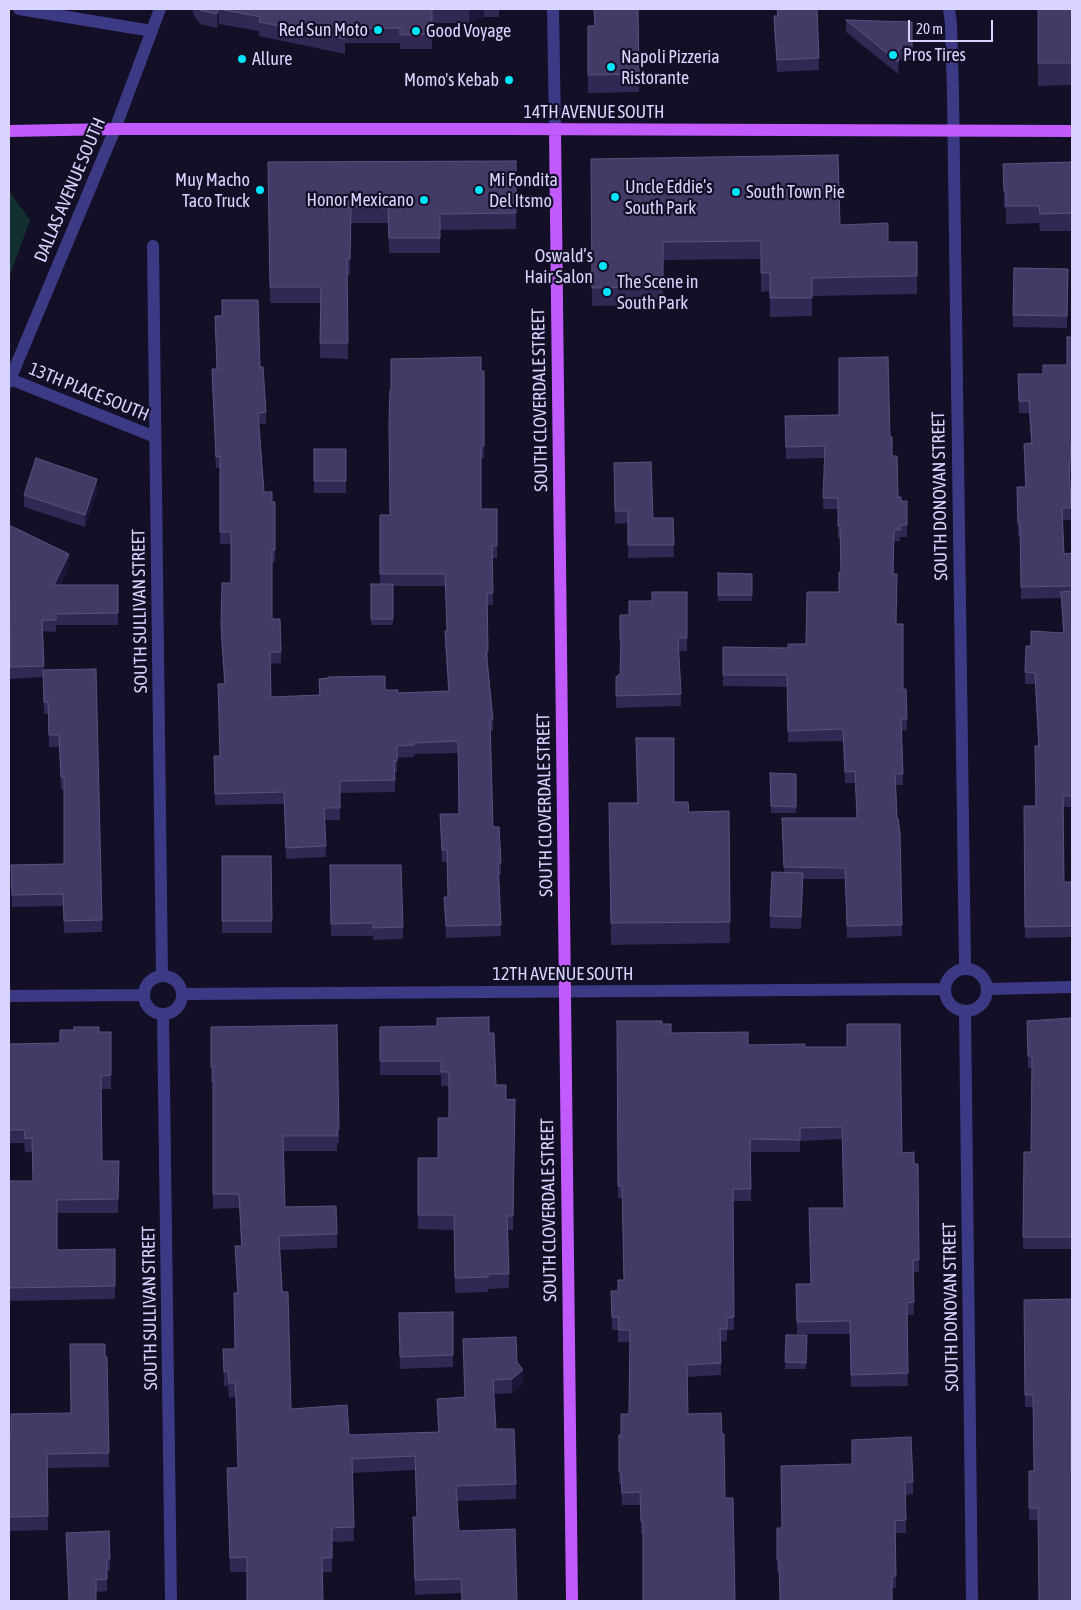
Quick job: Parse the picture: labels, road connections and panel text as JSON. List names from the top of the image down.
{
  "streets": {
    "main road": ["14TH AVENUE SOUTH", "SOUTH CLOVERDALE STREET"],
    "street": [
      "DALLAS AVENUE SOUTH",
      "13TH PLACE SOUTH",
      "SOUTH DONOVAN STREET",
      "SOUTH SULLIVAN STREET",
      "12TH AVENUE SOUTH"
    ]
  },
  "crossings": [
    ["14TH AVENUE SOUTH", "DALLAS AVENUE SOUTH"],
    ["14TH AVENUE SOUTH", "SOUTH CLOVERDALE STREET"],
    ["14TH AVENUE SOUTH", "SOUTH DONOVAN STREET"],
    ["DALLAS AVENUE SOUTH", "13TH PLACE SOUTH"],
    ["13TH PLACE SOUTH", "SOUTH SULLIVAN STREET"],
    ["SOUTH CLOVERDALE STREET", "12TH AVENUE SOUTH"],
    ["SOUTH DONOVAN STREET", "12TH AVENUE SOUTH"],
    ["SOUTH SULLIVAN STREET", "12TH AVENUE SOUTH"]
  ],
  "places": [
    "Red Sun Moto",
    "Good Voyage",
    "Pros Tires",
    "Allure",
    "Napoli Pizzeria Ristorante",
    "Momo's Kebab",
    "Muy Macho Taco Truck",
    "Mi Fondita Del Itsmo",
    "South Town Pie",
    "Uncle Eddie’s South Park",
    "Honor Mexicano",
    "Oswald’s Hair Salon",
    "The Scene in South Park"
  ],
  "scale_bar": "20 m"
}
